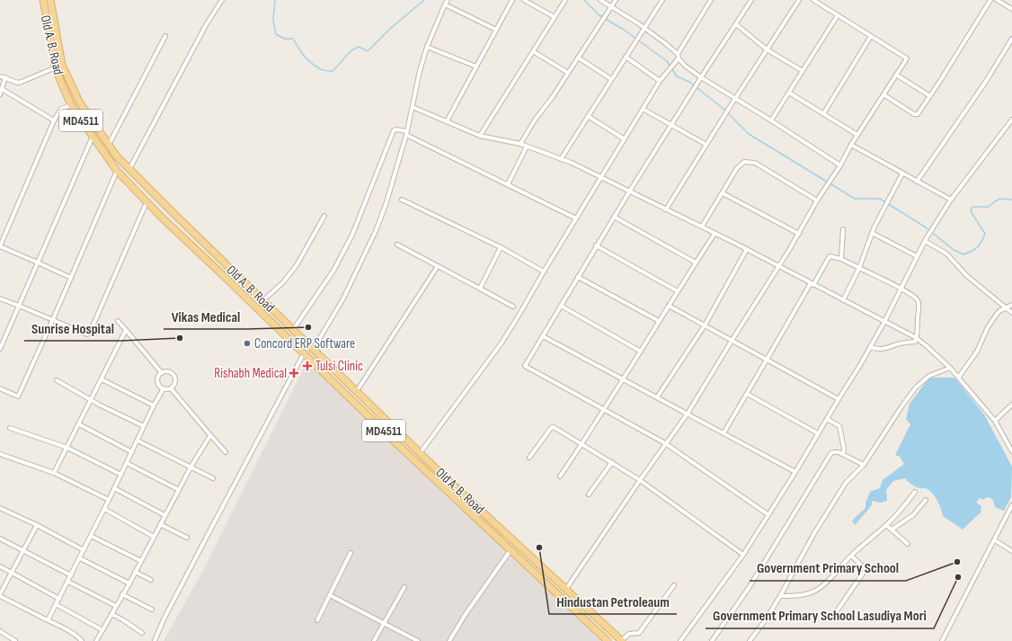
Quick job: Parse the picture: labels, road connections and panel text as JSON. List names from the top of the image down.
{
  "streets": {
    "main road": ["Old A. B. Road", "MD4511"]
  },
  "places": {
    "other": [
      "Vikas Medical",
      "Sunrise Hospital",
      "Concord ERP Software",
      "Hindustan Petroleaum",
      "Government Primary School",
      "Government Primary School Lasudiya Mori"
    ],
    "health": ["Tulsi Clinic", "Rishabh Medical"]
  }
}
